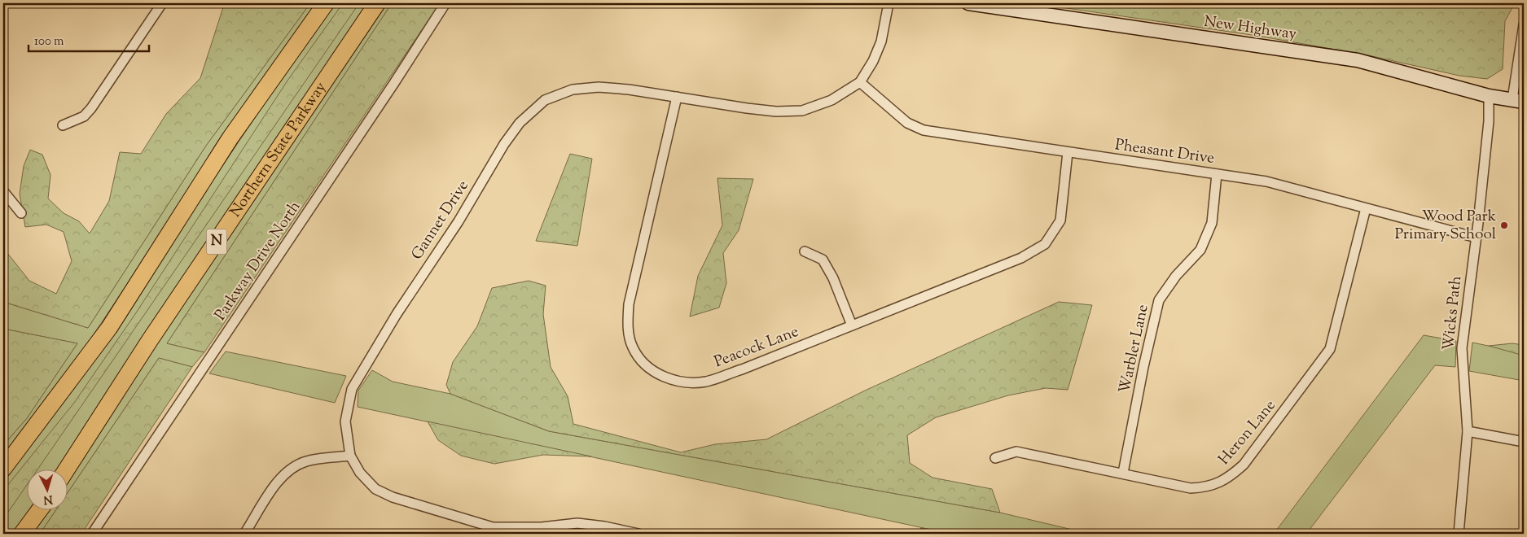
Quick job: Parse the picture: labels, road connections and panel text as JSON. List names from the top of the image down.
{
  "streets": {
    "highway": ["Northern State Parkway", "N"],
    "street": [
      "New Highway",
      "Pheasant Drive",
      "Gannet Drive",
      "Parkway Drive North",
      "Wicks Path",
      "Peacock Lane",
      "Warbler Lane",
      "Heron Lane"
    ]
  },
  "crossings": [
    ["New Highway", "Wicks Path"],
    ["Pheasant Drive", "Gannet Drive"],
    ["Pheasant Drive", "Wicks Path"],
    ["Pheasant Drive", "Peacock Lane"],
    ["Pheasant Drive", "Warbler Lane"],
    ["Pheasant Drive", "Heron Lane"],
    ["Gannet Drive", "Peacock Lane"],
    ["Warbler Lane", "Heron Lane"]
  ],
  "places": ["Wood Park Primary School"],
  "scale_bar": "100 m",
  "north": "bottom"
}
